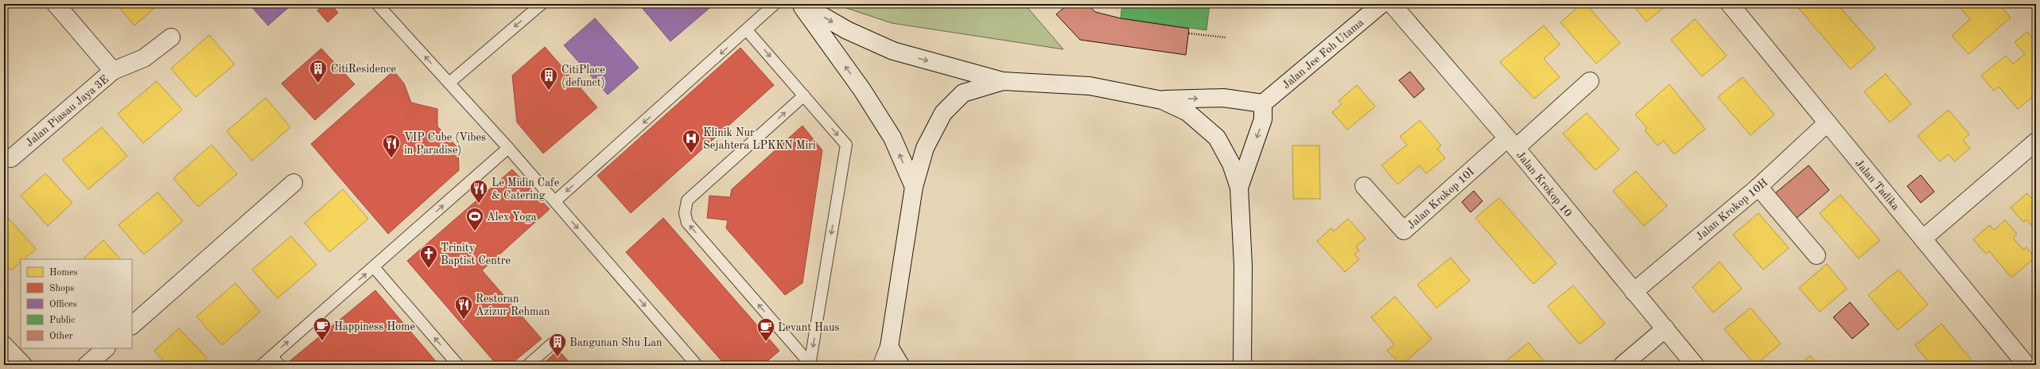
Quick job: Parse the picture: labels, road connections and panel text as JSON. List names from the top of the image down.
{
  "streets": {
    "street": [
      "Jalan Jee Foh Utama",
      "Jalan Piasau Jaya 3E",
      "Jalan Krokop 10",
      "Jalan Tadika",
      "Jalan Krokop 10I",
      "Jalan Krokop 10H"
    ]
  },
  "crossings": [
    ["Jalan Krokop 10", "Jalan Krokop 10I"],
    ["Jalan Krokop 10", "Jalan Krokop 10H"],
    ["Jalan Tadika", "Jalan Krokop 10H"]
  ],
  "places": {
    "building": ["CitiResidence", "CitiPlace (defunct)", "Bangunan Shu Lan"],
    "hospital": ["Klinik Nur Sejahtera LPKKN Miri"],
    "restaurant": ["VIP Cube (Vibes in Paradise)", "Le Midin Cafe & Catering", "Restoran Azizur Rehman"],
    "sports": ["Alex Yoga"],
    "church": ["Trinity Baptist Centre"],
    "cafe": ["Happiness Home", "Levant Haus"]
  },
  "legend": [
    "Homes",
    "Shops",
    "Offices",
    "Public",
    "Other"
  ]
}
